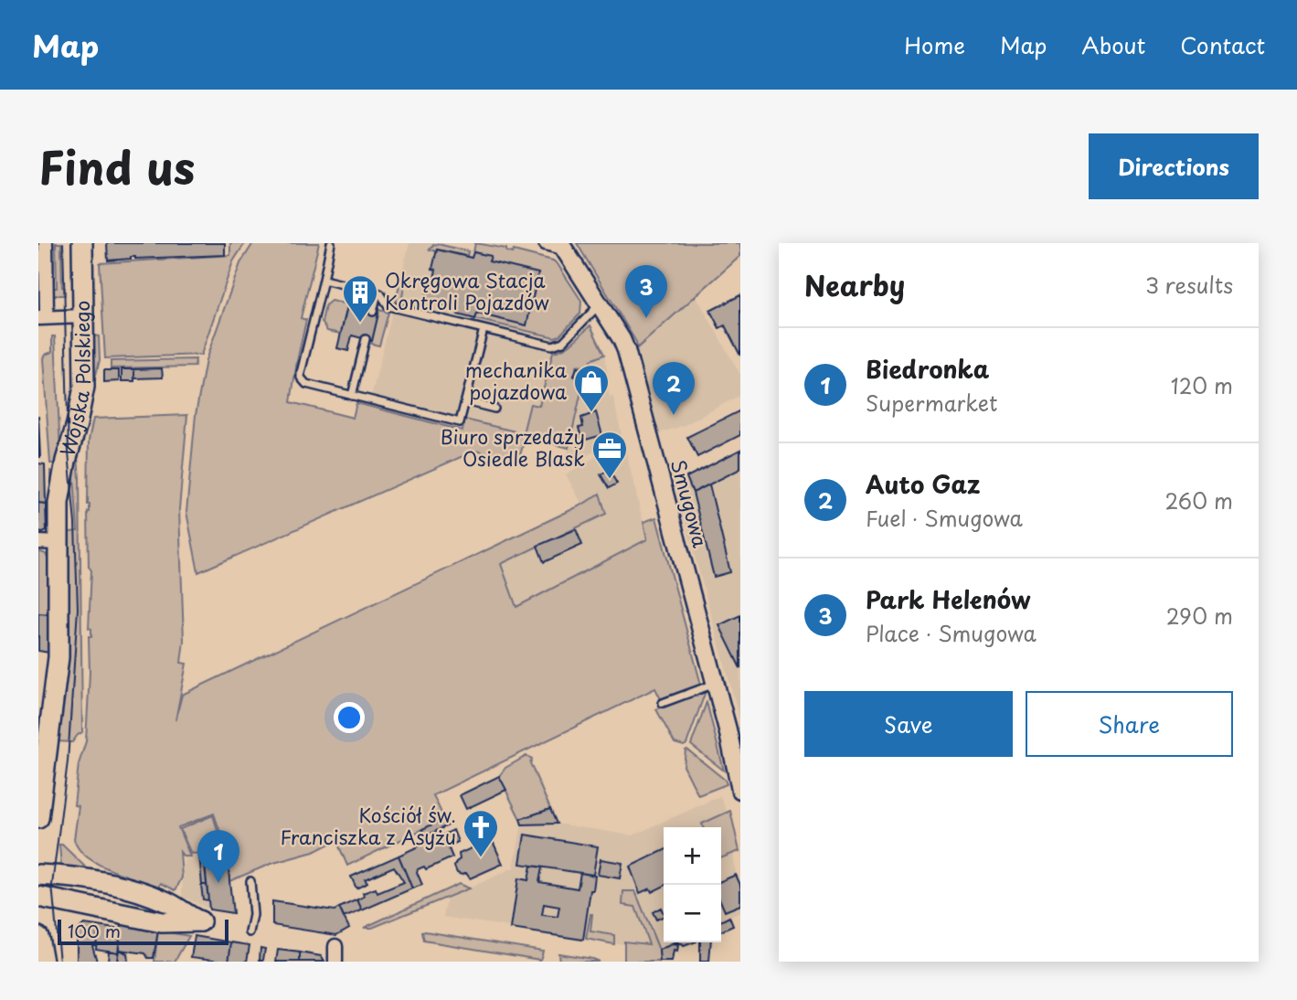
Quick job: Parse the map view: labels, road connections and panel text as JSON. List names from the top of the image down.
{
  "streets": {
    "main road": ["Wojska Polskiego"],
    "street": ["Smugowa"]
  },
  "places": {
    "building": ["Okręgowa Stacja Kontroli Pojazdów"],
    "shop": ["mechanika pojazdowa"],
    "office": ["Biuro sprzedaży Osiedle Blask"],
    "church": ["Kościół św. Franciszka z Asyżu"]
  },
  "scale_bar": "100 m",
  "page": {
    "header": "Map",
    "nav": [
      "Home",
      "Map",
      "About",
      "Contact"
    ],
    "title": "Find us",
    "buttons": [
      "Directions",
      ["Save", "Share"]
    ],
    "heading": ["Nearby", "3 results"],
    "pins": ["3", "2", "1"],
    "list": [
      {
        "mark": "1",
        "name": "Biedronka",
        "note": "Supermarket",
        "value": "120 m"
      },
      {
        "mark": "2",
        "name": "Auto Gaz",
        "note": "Fuel · Smugowa",
        "value": "260 m"
      },
      {
        "mark": "3",
        "name": "Park Helenów",
        "note": "Place · Smugowa",
        "value": "290 m"
      }
    ],
    "map_buttons": ["+", "−"],
    "scale": "100 m"
  }
}
